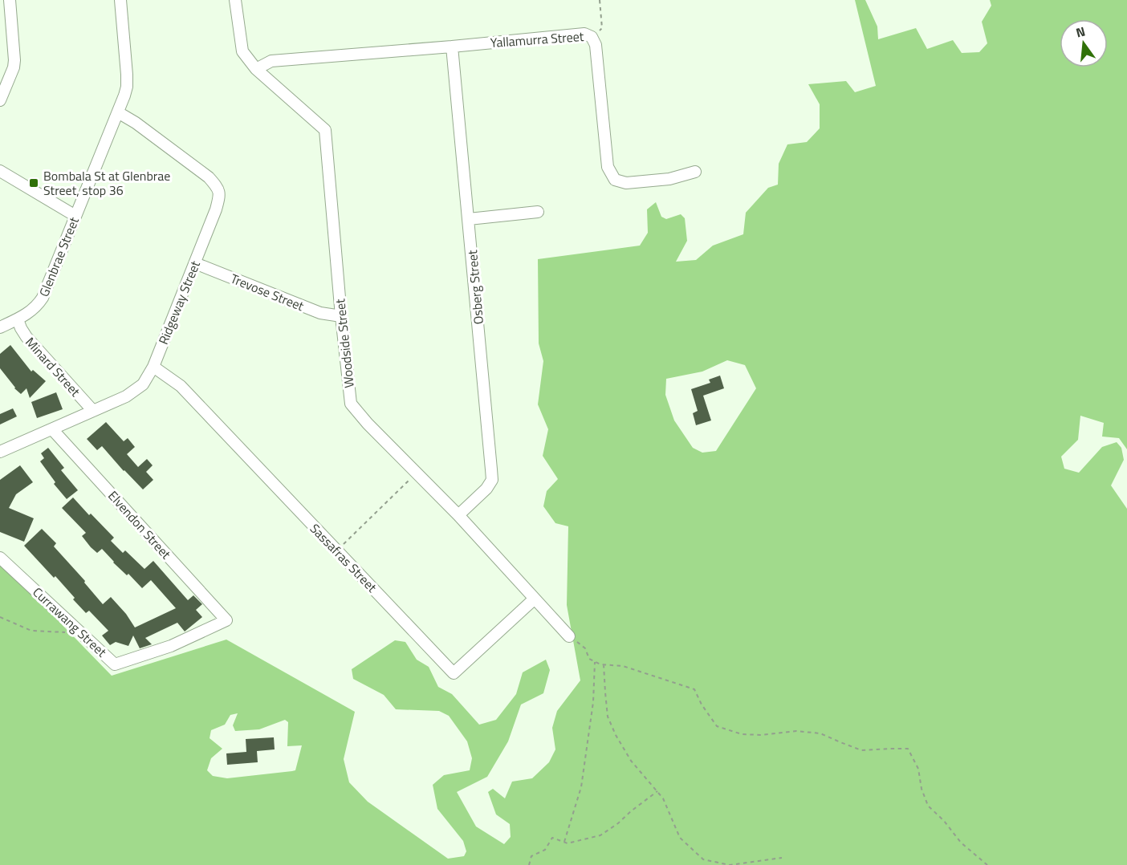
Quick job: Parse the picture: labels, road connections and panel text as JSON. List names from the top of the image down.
{
  "streets": {
    "street": [
      "Yallamurra Street",
      "Glenbrae Street",
      "Osberg Street",
      "Trevose Street",
      "Ridgeway Street",
      "Woodside Street",
      "Minard Street",
      "Elvendon Street",
      "Sassafras Street",
      "Currawang Street"
    ]
  },
  "crossings": [
    ["Yallamurra Street", "Osberg Street"],
    ["Yallamurra Street", "Woodside Street"],
    ["Glenbrae Street", "Ridgeway Street"],
    ["Glenbrae Street", "Minard Street"],
    ["Osberg Street", "Woodside Street"],
    ["Trevose Street", "Ridgeway Street"],
    ["Trevose Street", "Woodside Street"],
    ["Ridgeway Street", "Minard Street"],
    ["Ridgeway Street", "Elvendon Street"],
    ["Ridgeway Street", "Sassafras Street"],
    ["Woodside Street", "Sassafras Street"],
    ["Elvendon Street", "Currawang Street"]
  ],
  "places": {
    "transit": ["Bombala St at Glenbrae Street, stop 36"]
  },
  "north": "top"
}
